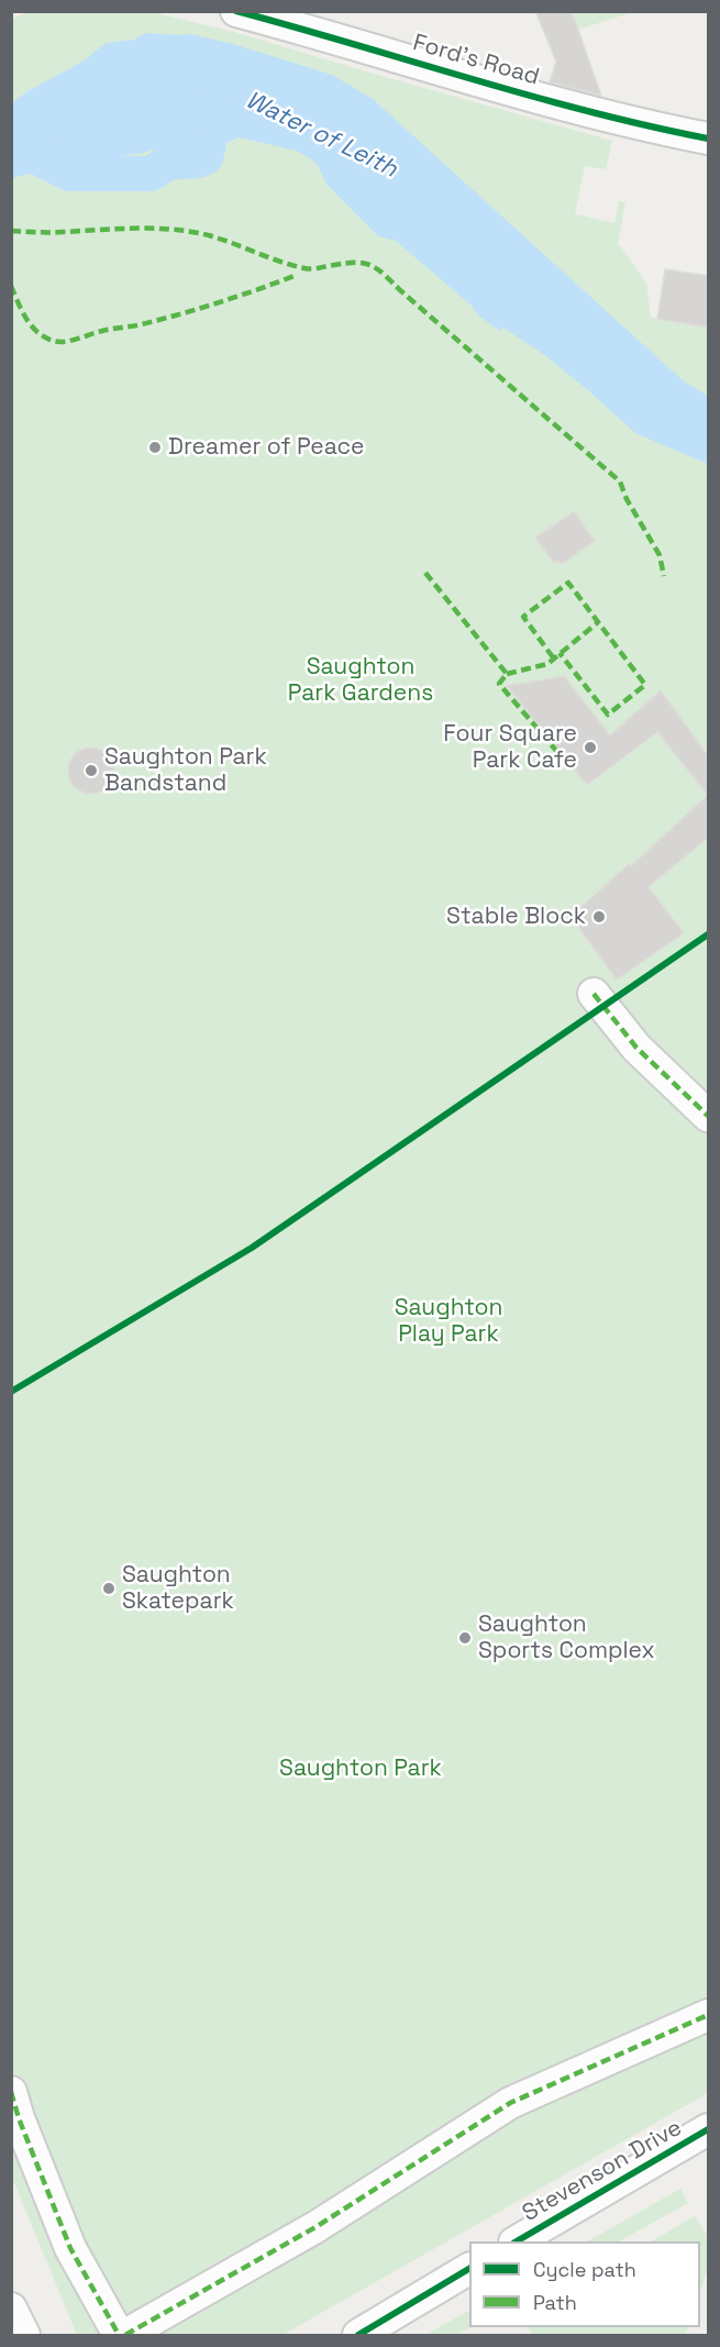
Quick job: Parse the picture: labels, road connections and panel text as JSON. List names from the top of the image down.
{
  "streets": {
    "street": ["Ford's Road", "Stevenson Drive"]
  },
  "water": ["Water of Leith"],
  "parks": ["Saughton Park Gardens", "Saughton Play Park", "Saughton Park"],
  "places": [
    "Dreamer of Peace",
    "Four Square Park Cafe",
    "Saughton Park Bandstand",
    "Stable Block",
    "Saughton Skatepark",
    "Saughton Sports Complex"
  ],
  "legend": ["Cycle path", "Path"]
}
